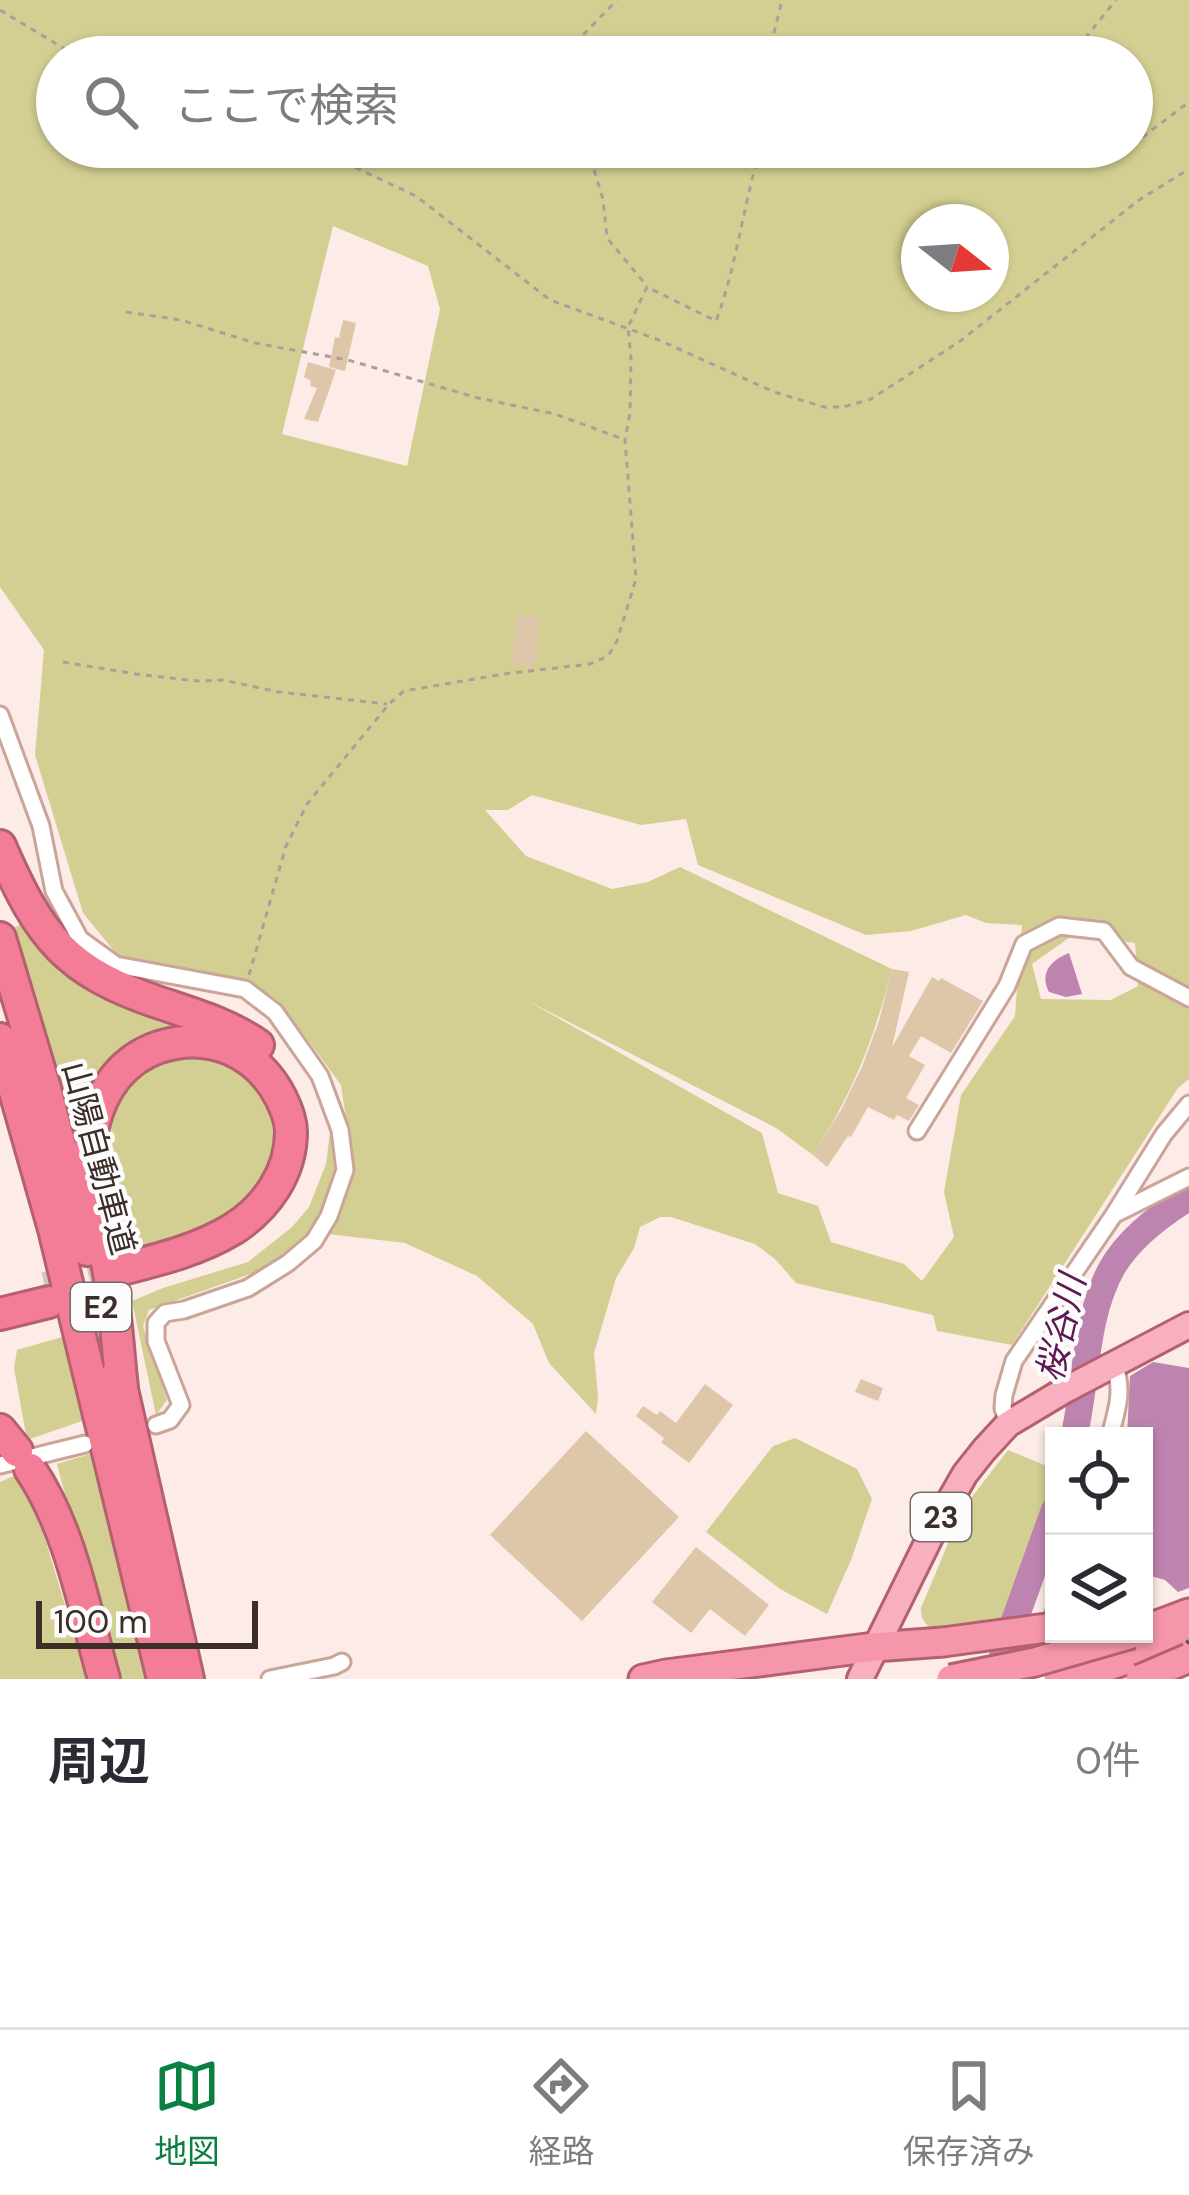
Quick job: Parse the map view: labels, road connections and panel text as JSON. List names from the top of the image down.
{
  "streets": {
    "highway": ["山陽自動車道", "E2"],
    "main road": ["23"]
  },
  "water": ["桜谷川"],
  "scale_bar": "100 m",
  "north": "right",
  "page": {
    "search": "ここで検索",
    "scale": "100 m",
    "heading": ["周辺", "0件"],
    "nav": ["地図", "経路", "保存済み"]
  }
}
